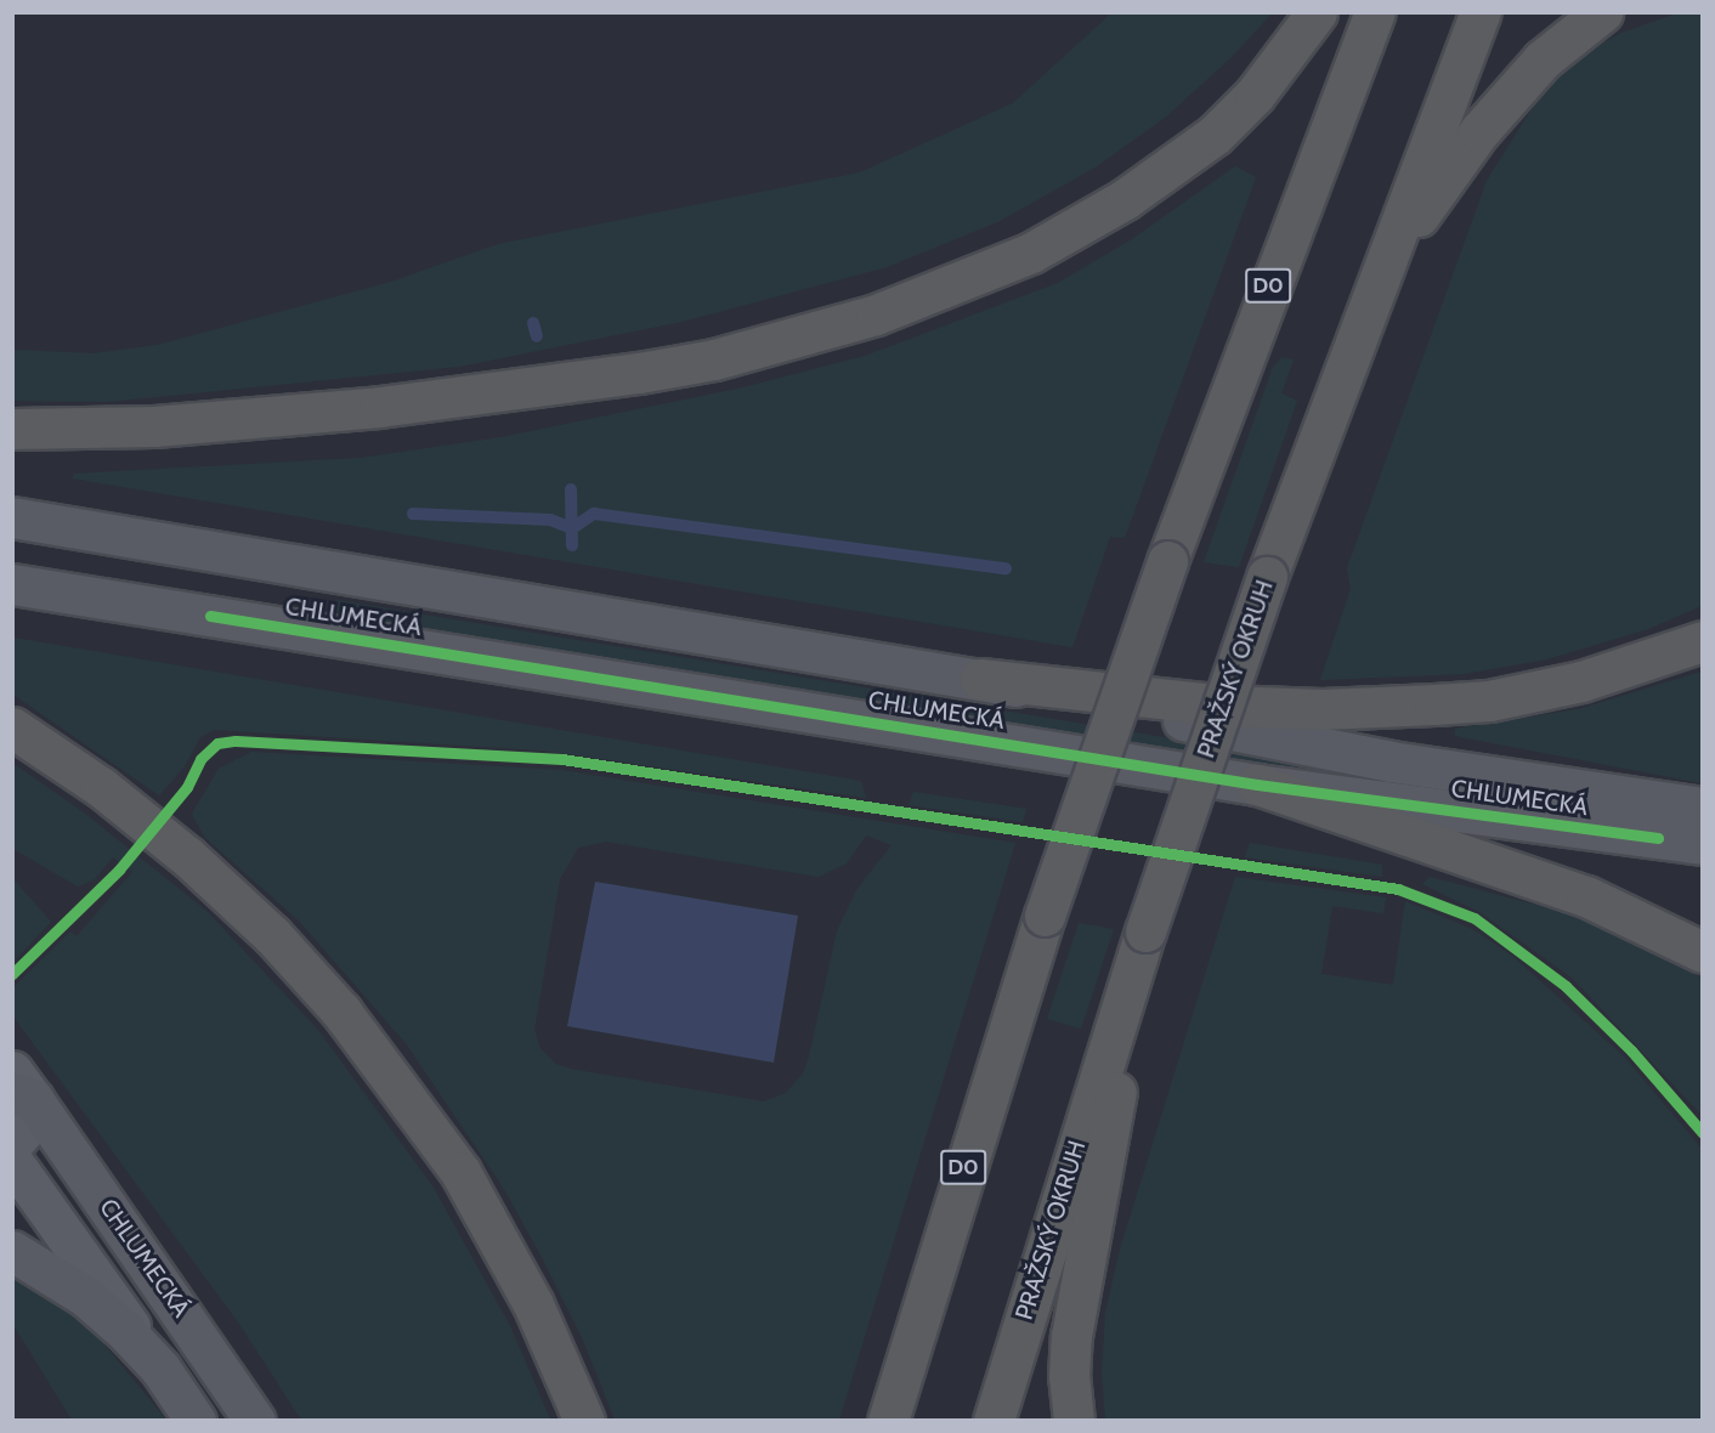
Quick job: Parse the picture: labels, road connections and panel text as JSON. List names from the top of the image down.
{
  "streets": {
    "highway": ["D0", "PRAŽSKÝ OKRUH"],
    "main road": ["CHLUMECKÁ"]
  }
}
